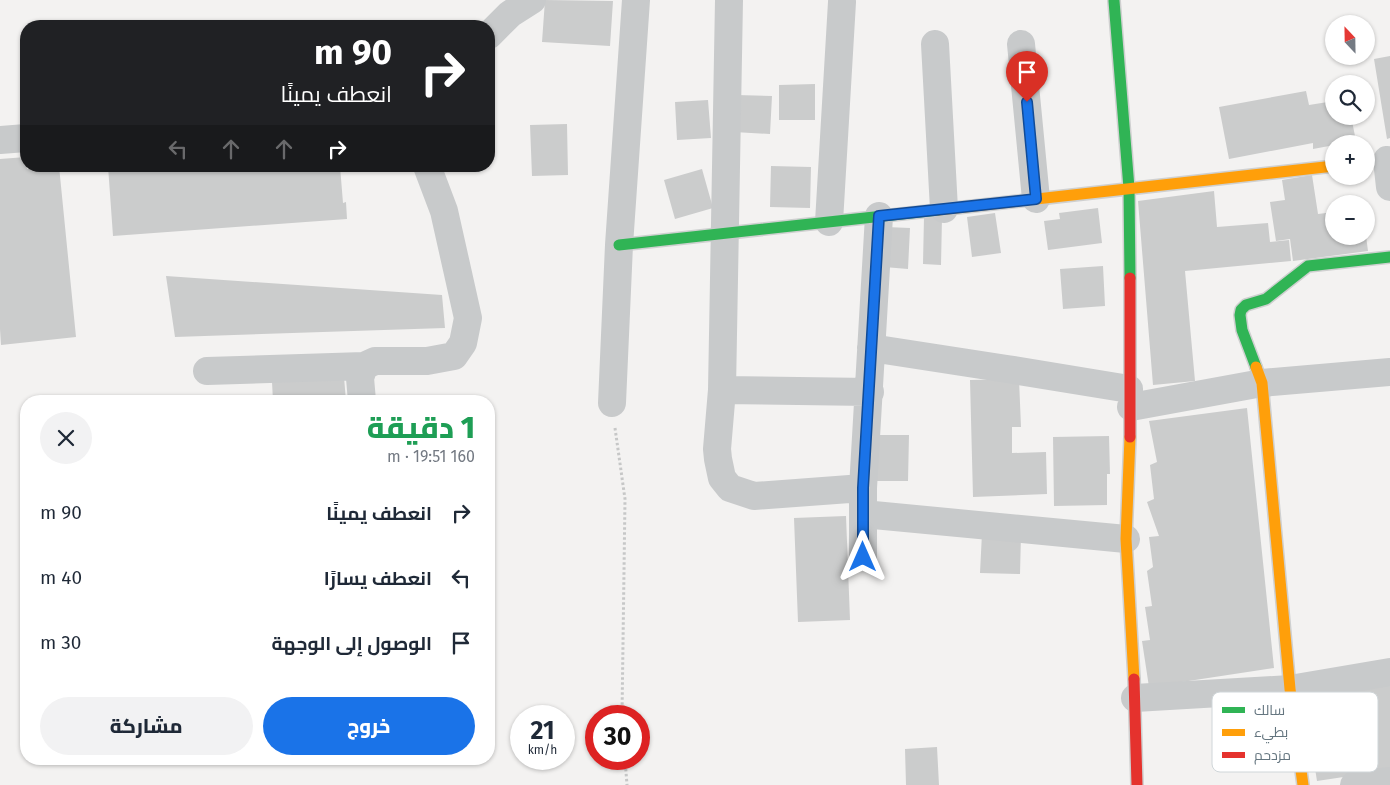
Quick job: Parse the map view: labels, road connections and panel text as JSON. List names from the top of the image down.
{
  "legend": ["سالك", "بطيء", "مزدحم"],
  "north": "top",
  "page": {
    "map_buttons": ["+", "−"],
    "turn": ["90 m", "انعطف يمينًا"],
    "heading": ["1 دقيقة", "160 m · 19:51"],
    "list": [
      {
        "name": "انعطف يمينًا",
        "value": "90 m"
      },
      {
        "name": "انعطف يسارًا",
        "value": "40 m"
      },
      {
        "name": "الوصول إلى الوجهة",
        "value": "30 m"
      }
    ],
    "buttons": ["خروج", "مشاركة"],
    "speed": "21 km/h",
    "limit": "30"
  }
}
